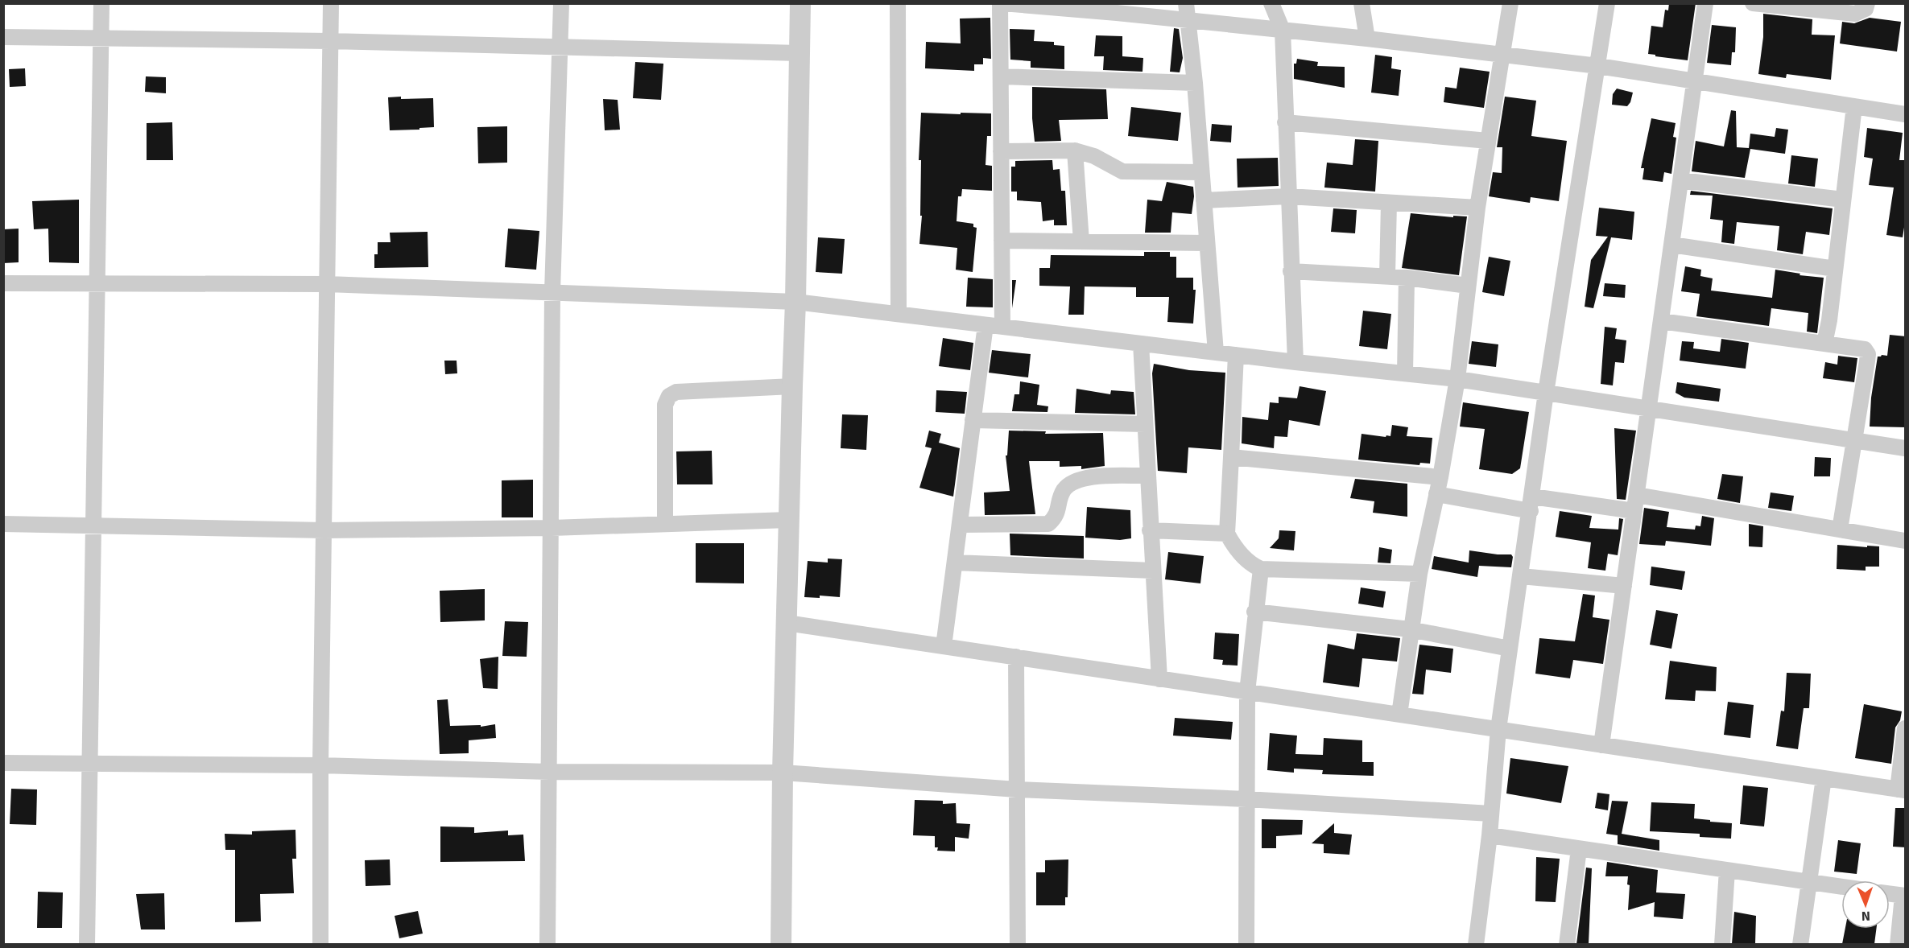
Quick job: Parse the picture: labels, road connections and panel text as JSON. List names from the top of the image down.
{
  "north": "bottom"
}
